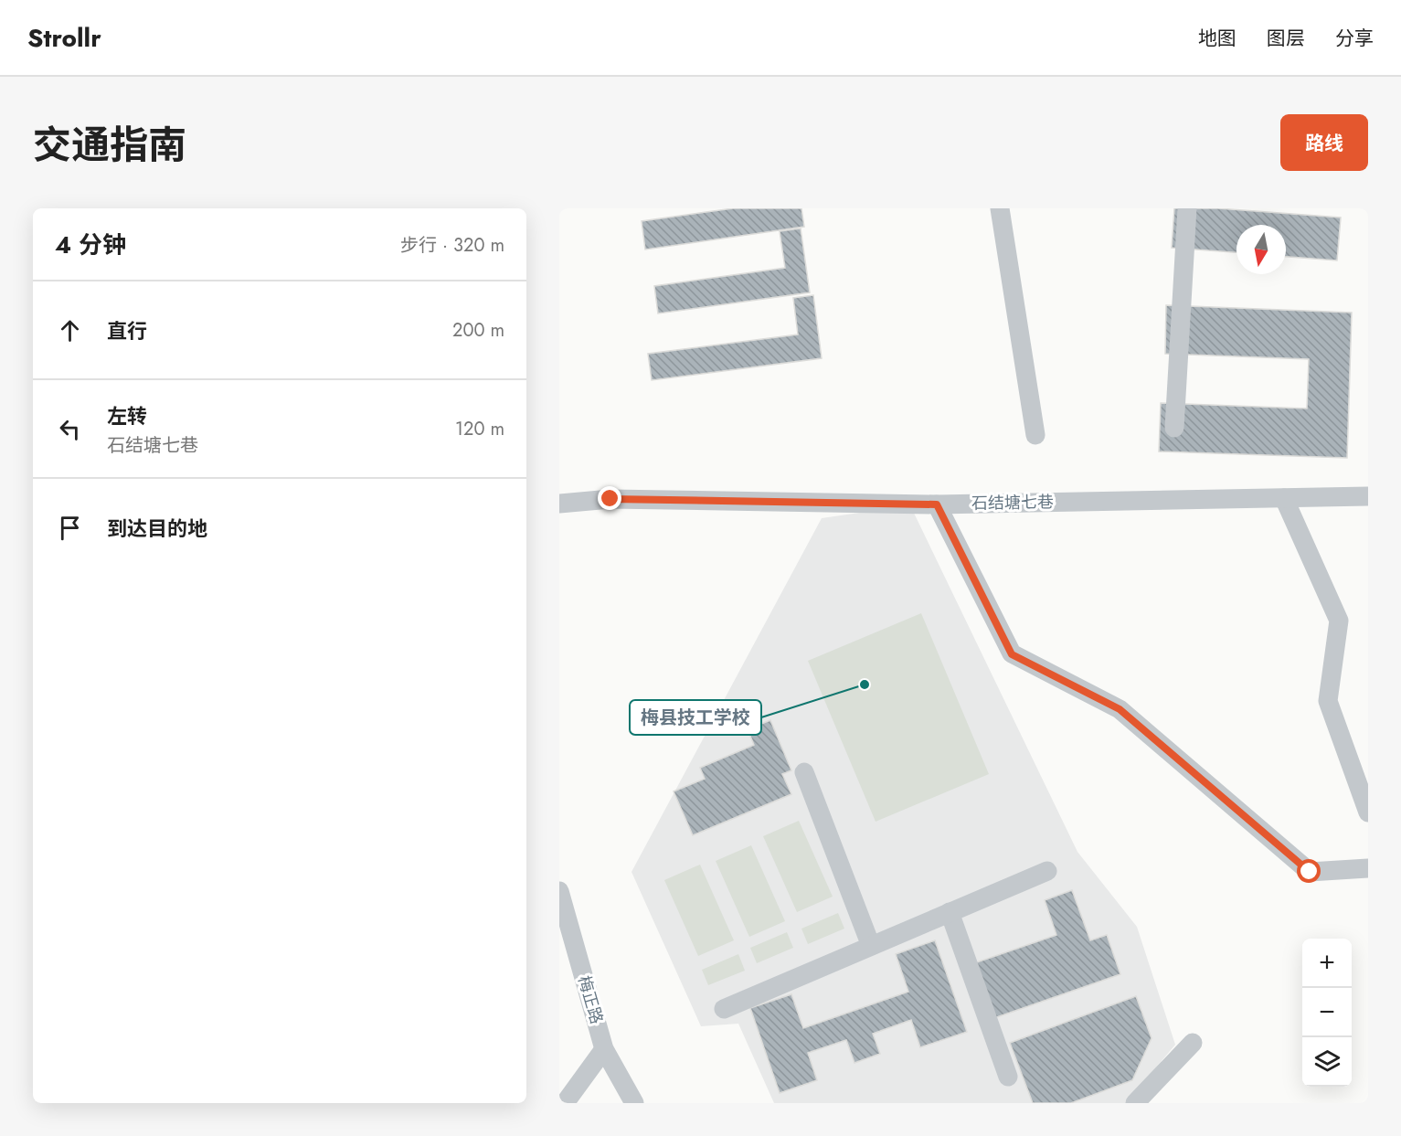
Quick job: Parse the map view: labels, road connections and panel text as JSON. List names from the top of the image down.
{
  "streets": {
    "street": ["石结塘七巷", "梅正路"]
  },
  "places": ["梅县技工学校"],
  "north": "bottom",
  "page": {
    "header": "Strollr",
    "nav": ["地图", "图层", "分享"],
    "title": "交通指南",
    "buttons": "路线",
    "heading": ["4 分钟", "步行 · 320 m"],
    "list": [
      ["直行", "200 m"],
      ["左转", "石结塘七巷", "120 m"],
      "到达目的地"
    ],
    "map_buttons": ["+", "−"]
  }
}
